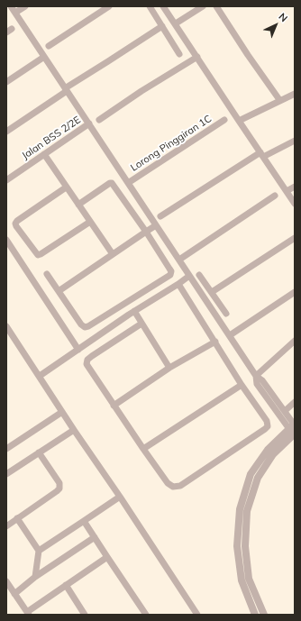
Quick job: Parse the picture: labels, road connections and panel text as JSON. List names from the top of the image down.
{
  "streets": {
    "street": ["Jalan BSS 2/2E", "Lorong Pinggiran 1C"]
  },
  "north": "top right"
}
